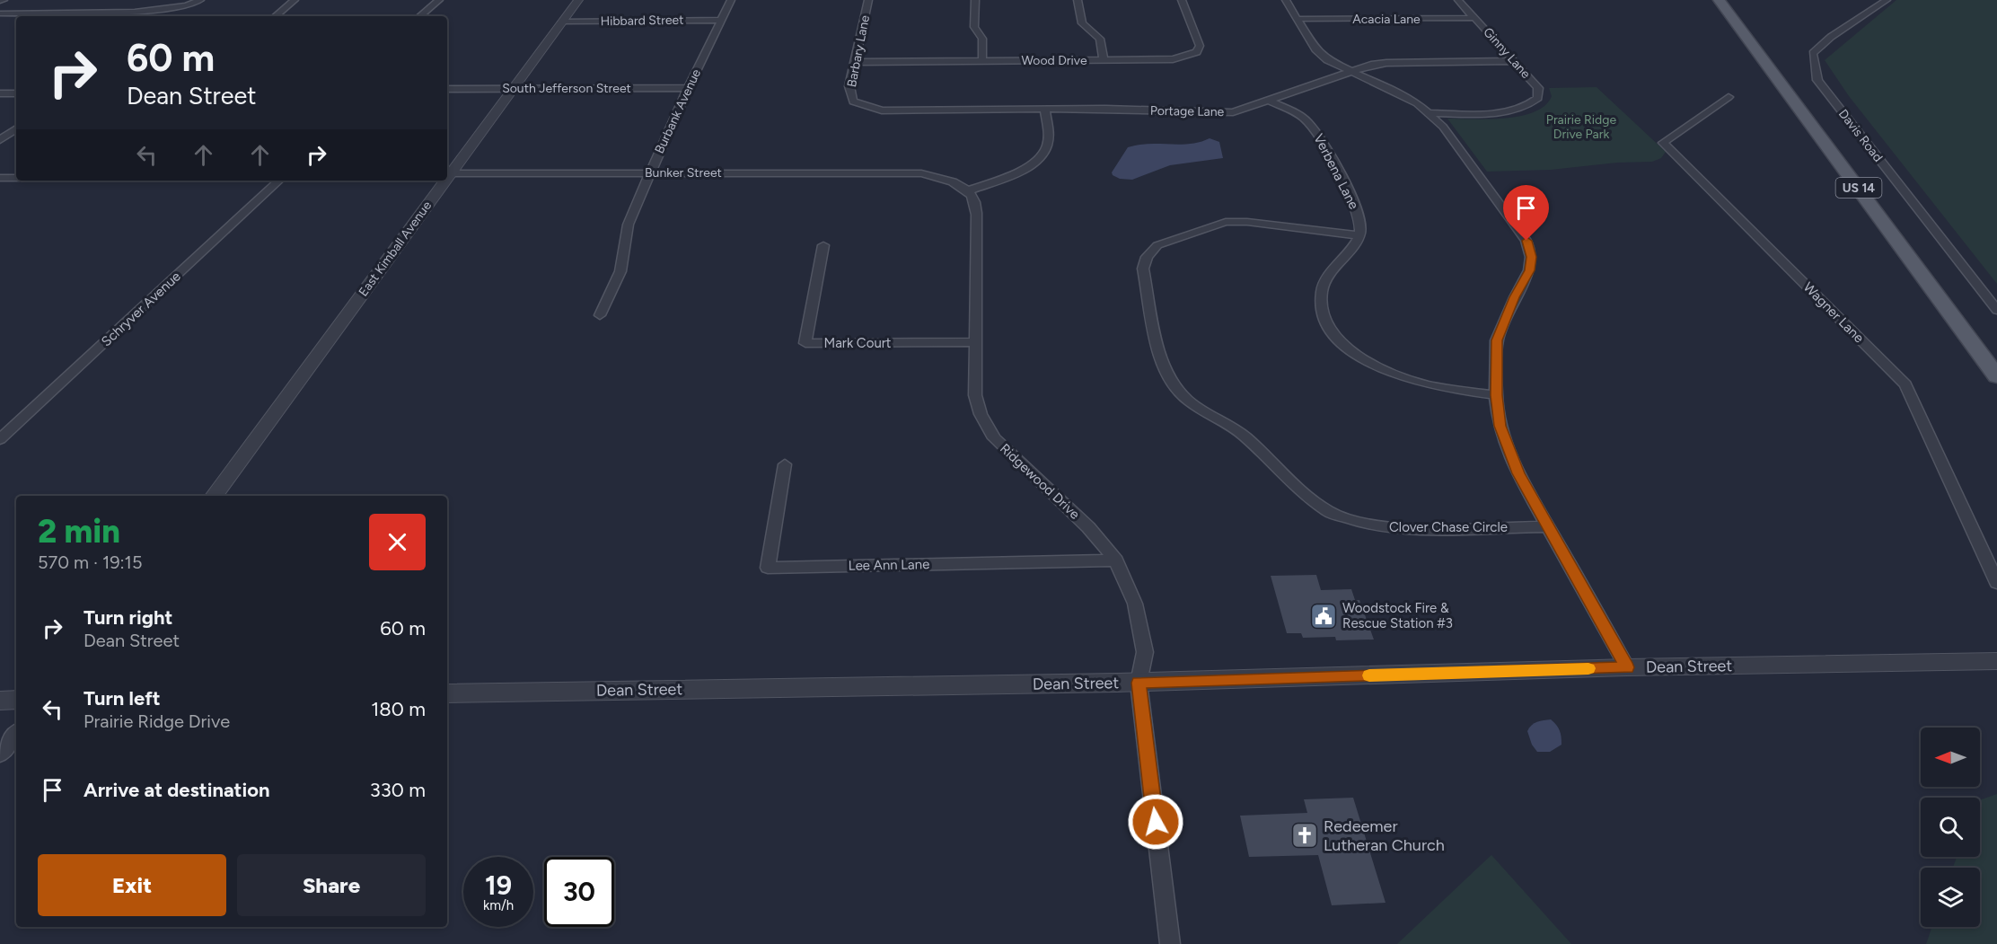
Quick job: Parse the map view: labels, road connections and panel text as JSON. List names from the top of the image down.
{
  "streets": {
    "main road": ["US 14"],
    "street": [
      "Acacia Lane",
      "Hibbard Street",
      "Barbary Lane",
      "Ginny Lane",
      "Wood Drive",
      "South Jefferson Street",
      "Burbank Avenue",
      "Portage Lane",
      "Davis Road",
      "Verbena Lane",
      "Bunker Street",
      "East Kimball Avenue",
      "Schryver Avenue",
      "Wagner Lane",
      "Mark Court",
      "Ridgewood Drive",
      "Clover Chase Circle",
      "Lee Ann Lane",
      "Dean Street"
    ]
  },
  "crossings": [
    ["Acacia Lane", "Ginny Lane"],
    ["Hibbard Street", "Burbank Avenue"],
    ["Hibbard Street", "East Kimball Avenue"],
    ["Barbary Lane", "Wood Drive"],
    ["Barbary Lane", "Portage Lane"],
    ["Ginny Lane", "Portage Lane"],
    ["South Jefferson Street", "Burbank Avenue"],
    ["South Jefferson Street", "East Kimball Avenue"],
    ["Burbank Avenue", "Bunker Street"],
    ["Portage Lane", "Verbena Lane"],
    ["Verbena Lane", "Clover Chase Circle"],
    ["Bunker Street", "East Kimball Avenue"],
    ["Bunker Street", "Ridgewood Drive"],
    ["Mark Court", "Ridgewood Drive"],
    ["Ridgewood Drive", "Lee Ann Lane"],
    ["Ridgewood Drive", "Dean Street"]
  ],
  "parks": ["Prairie Ridge Drive Park"],
  "places": {
    "public building": ["Woodstock Fire & Rescue Station #3"],
    "church": ["Redeemer Lutheran Church"]
  },
  "north": "left",
  "page": {
    "turn": ["60 m", "Dean Street"],
    "heading": ["2 min", "570 m · 19:15"],
    "list": [
      {
        "name": "Turn right",
        "note": "Dean Street",
        "value": "60 m"
      },
      {
        "name": "Turn left",
        "note": "Prairie Ridge Drive",
        "value": "180 m"
      },
      {
        "name": "Arrive at destination",
        "value": "330 m"
      }
    ],
    "buttons": ["Exit", "Share"],
    "speed": "19 km/h",
    "limit": "30"
  }
}
